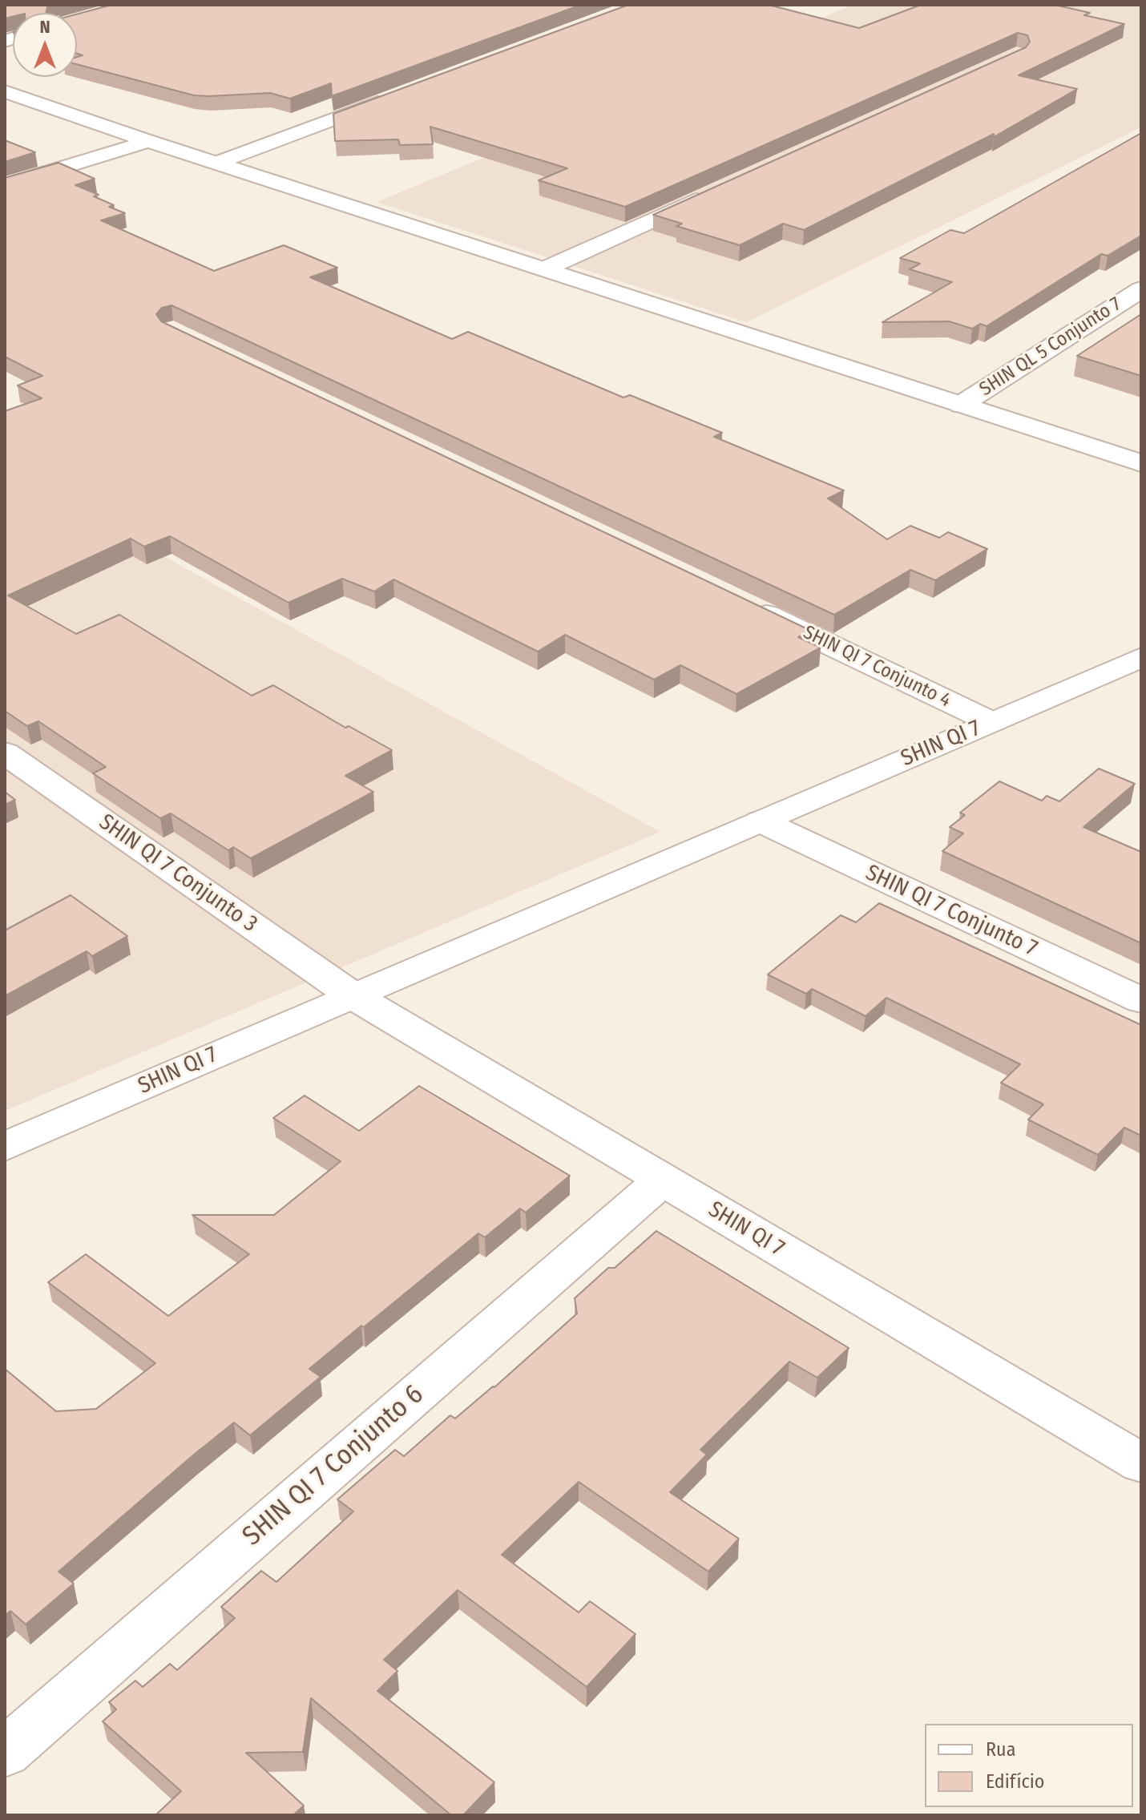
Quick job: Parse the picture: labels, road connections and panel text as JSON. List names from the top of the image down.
{
  "streets": {
    "street": [
      "SHIN QL 5 Conjunto 7",
      "SHIN QI 7 Conjunto 4",
      "SHIN QI 7",
      "SHIN QI 7 Conjunto 3",
      "SHIN QI 7 Conjunto 7",
      "SHIN QI 7 Conjunto 6"
    ]
  },
  "crossings": [
    ["SHIN QI 7 Conjunto 4", "SHIN QI 7"],
    ["SHIN QI 7", "SHIN QI 7 Conjunto 3"],
    ["SHIN QI 7", "SHIN QI 7 Conjunto 7"],
    ["SHIN QI 7", "SHIN QI 7 Conjunto 6"]
  ],
  "legend": ["Rua", "Edifício"],
  "north": "top"
}
